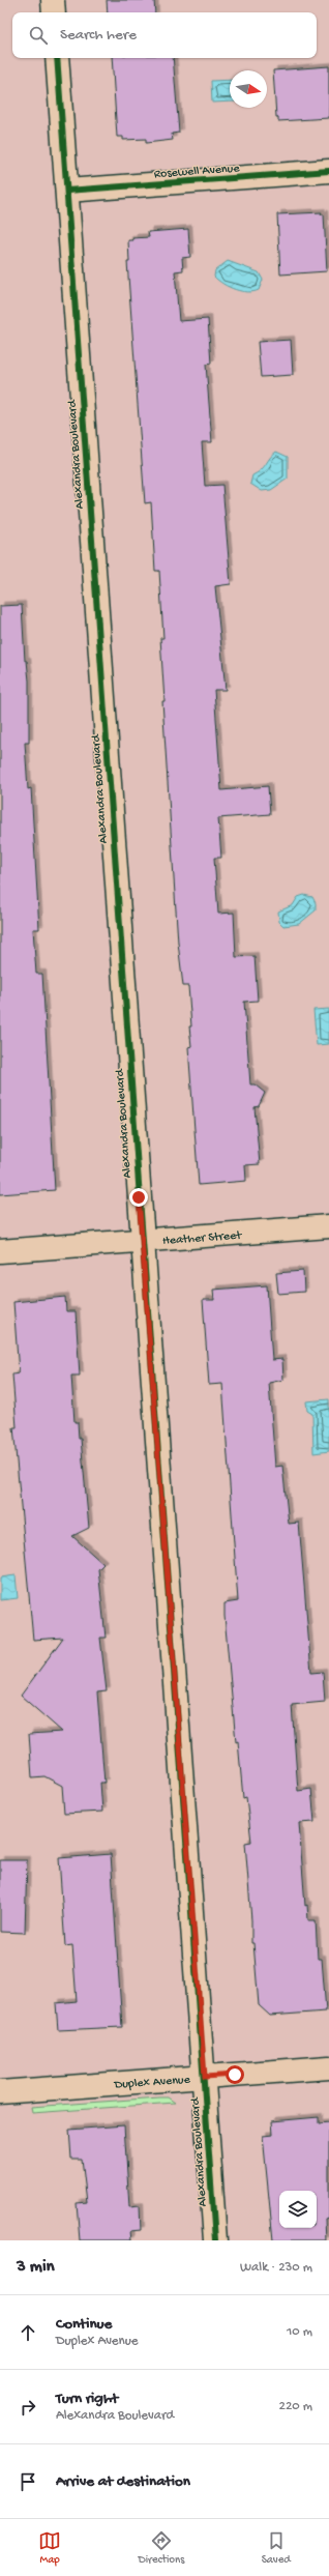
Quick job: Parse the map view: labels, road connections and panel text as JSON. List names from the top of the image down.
{
  "streets": {
    "street": [
      "Rosewell Avenue",
      "Alexandra Boulevard",
      "Heather Street",
      "Duplex Avenue"
    ]
  },
  "crossings": [
    ["Rosewell Avenue", "Alexandra Boulevard"],
    ["Alexandra Boulevard", "Heather Street"],
    ["Alexandra Boulevard", "Duplex Avenue"]
  ],
  "north": "right",
  "page": {
    "search": "Search here",
    "heading": ["3 min", "Walk · 230 m"],
    "list": [
      ["Continue", "Duplex Avenue", "10 m"],
      ["Turn right", "Alexandra Boulevard", "220 m"],
      "Arrive at destination"
    ],
    "nav": ["Map", "Directions", "Saved"]
  }
}
